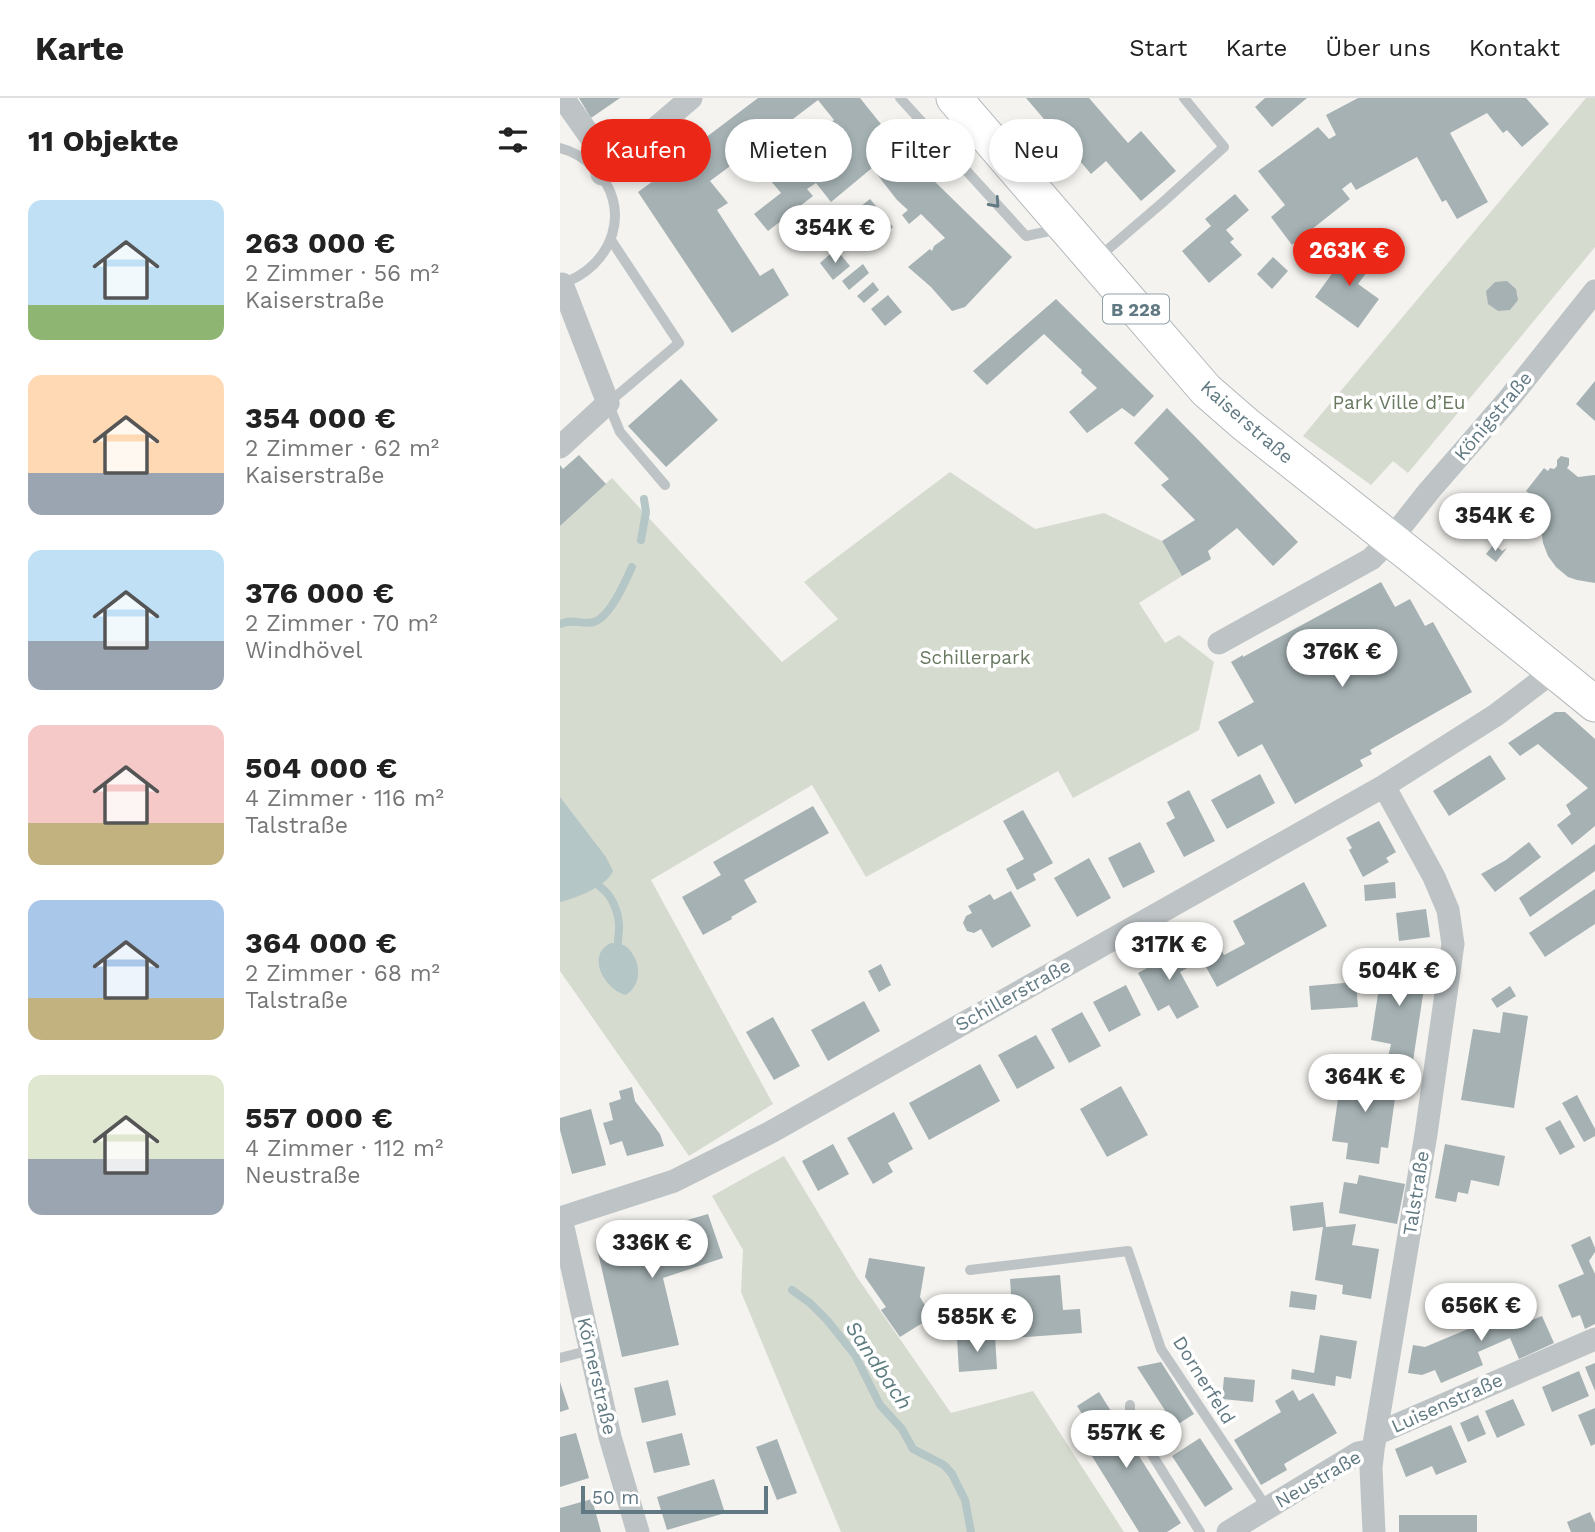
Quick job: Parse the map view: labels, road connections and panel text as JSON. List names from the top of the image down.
{
  "streets": {
    "main road": ["B 228", "Kaiserstraße"],
    "street": [
      "Königstraße",
      "Schillerstraße",
      "Talstraße",
      "Körnerstraße",
      "Luisenstraße",
      "Neustraße"
    ],
    "lane": ["Dornerfeld"]
  },
  "crossings": [
    ["B 228", "Kaiserstraße"],
    ["B 228", "Schillerstraße"],
    ["Königstraße", "Kaiserstraße"],
    ["Kaiserstraße", "Schillerstraße"],
    ["Schillerstraße", "Talstraße"],
    ["Schillerstraße", "Körnerstraße"],
    ["Talstraße", "Luisenstraße"],
    ["Talstraße", "Neustraße"],
    ["Dornerfeld", "Neustraße"],
    ["Luisenstraße", "Neustraße"]
  ],
  "water": ["Sandbach"],
  "parks": ["Park Ville d’Eu", "Schillerpark"],
  "scale_bar": "50 m",
  "page": {
    "header": "Karte",
    "nav": [
      "Start",
      "Karte",
      "Über uns",
      "Kontakt"
    ],
    "heading": "11 Objekte",
    "chip": [
      "Kaufen",
      "Mieten",
      "Filter",
      "Neu"
    ],
    "list": [
      {
        "name": "263 000 €",
        "note": "2 Zimmer · 56 m² · Kaiserstraße"
      },
      {
        "name": "354 000 €",
        "note": "2 Zimmer · 62 m² · Kaiserstraße"
      },
      {
        "name": "376 000 €",
        "note": "2 Zimmer · 70 m² · Windhövel"
      },
      {
        "name": "504 000 €",
        "note": "4 Zimmer · 116 m² · Talstraße"
      },
      {
        "name": "364 000 €",
        "note": "2 Zimmer · 68 m² · Talstraße"
      },
      {
        "name": "557 000 €",
        "note": "4 Zimmer · 112 m² · Neustraße"
      }
    ],
    "price": [
      "354K €",
      "263K €",
      "354K €",
      "376K €",
      "317K €",
      "504K €",
      "364K €",
      "336K €",
      "656K €",
      "585K €",
      "557K €"
    ],
    "scale": "50 m"
  }
}
